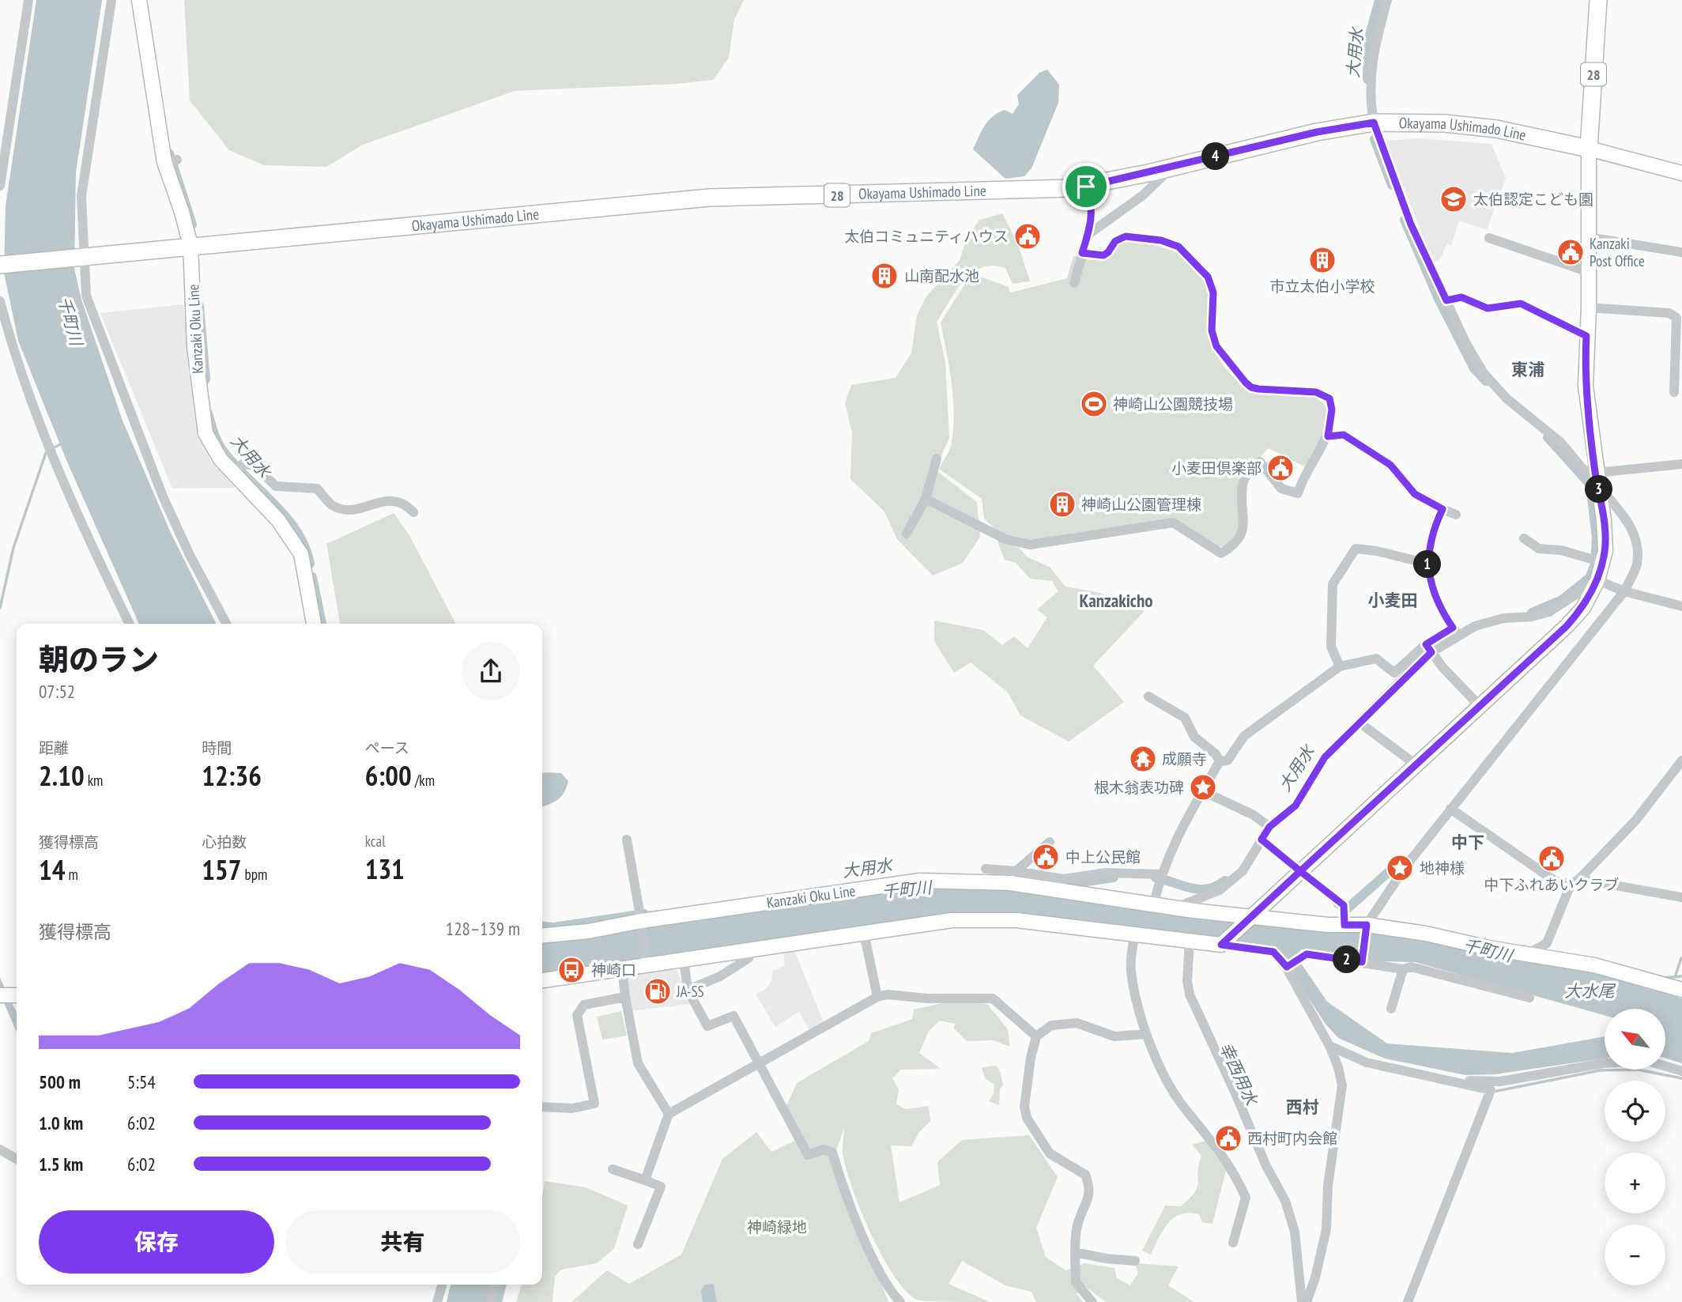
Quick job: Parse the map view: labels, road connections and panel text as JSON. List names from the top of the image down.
{
  "streets": {
    "main road": ["28", "Okayama Ushimado Line", "Kanzaki Oku Line"]
  },
  "crossings": [
    ["28", "Okayama Ushimado Line"],
    ["Okayama Ushimado Line", "Kanzaki Oku Line"]
  ],
  "districts": [
    "東浦",
    "Kanzakicho",
    "小麦田",
    "中下",
    "西村"
  ],
  "water": [
    "大用水",
    "千町川",
    "大水尾",
    "幸西用水"
  ],
  "parks": ["神崎緑地"],
  "places": {
    "school or university": ["太伯認定こども園"],
    "public building": [
      "太伯コミュニティハウス",
      "Kanzaki Post Office",
      "小麦田倶楽部",
      "中上公民館",
      "中下ふれあいクラブ",
      "西村町内会館"
    ],
    "building": ["市立太伯小学校", "山南配水池", "神崎山公園管理棟"],
    "sports": ["神崎山公園競技場"],
    "temple": ["成願寺"],
    "place": ["根木翁表功碑", "地神様"],
    "bus stop": ["神崎口"],
    "fuel station": ["JA-SS"]
  },
  "north": "top left",
  "page": {
    "pins": [
      "4",
      "3",
      "1",
      "2"
    ],
    "heading": ["朝のラン", "07:52"],
    "stats": [
      ["距離", "2.10 km"],
      ["時間", "12:36"],
      ["ペース", "6:00 /km"],
      ["獲得標高", "14 m"],
      ["心拍数", "157 bpm"],
      ["kcal", "131"]
    ],
    "chart": ["獲得標高", "128–139 m"],
    "map_buttons": ["+", "−"],
    "list": [
      {
        "name": "500 m",
        "note": "5:54"
      },
      {
        "name": "1.0 km",
        "note": "6:02"
      },
      {
        "name": "1.5 km",
        "note": "6:02"
      }
    ],
    "buttons": ["保存", "共有"]
  }
}
